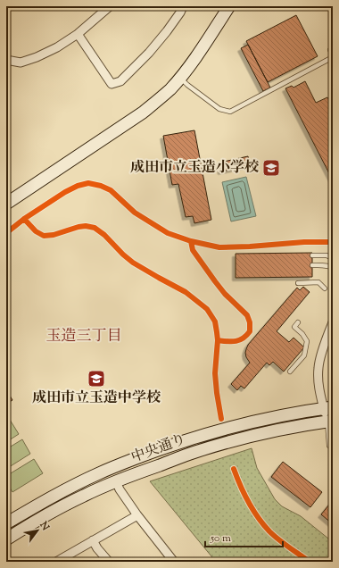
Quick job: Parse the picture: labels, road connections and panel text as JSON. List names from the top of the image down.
{
  "streets": {
    "street": ["中央通り"]
  },
  "districts": ["玉造三丁目"],
  "places": {
    "school or university": ["成田市立玉造小学校", "成田市立玉造中学校"]
  },
  "scale_bar": "50 m",
  "north": "top right"
}
